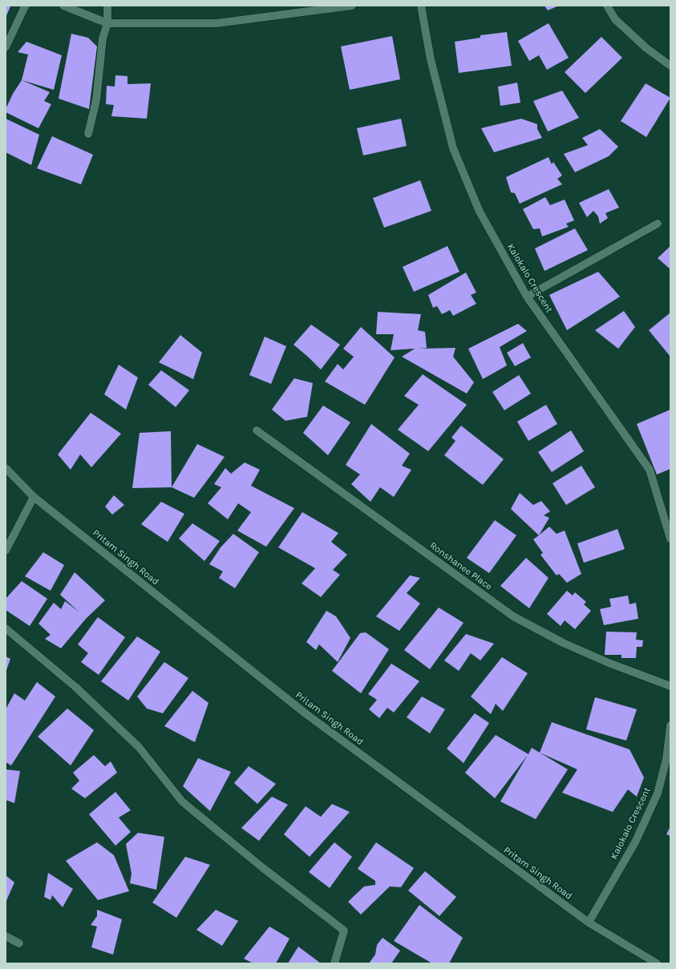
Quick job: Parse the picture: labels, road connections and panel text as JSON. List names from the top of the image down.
{
  "streets": {
    "street": ["Kalokalo Crescent", "Pritam Singh Road", "Ronshanee Place"]
  },
  "crossings": [
    ["Kalokalo Crescent", "Pritam Singh Road"]
  ]
}
